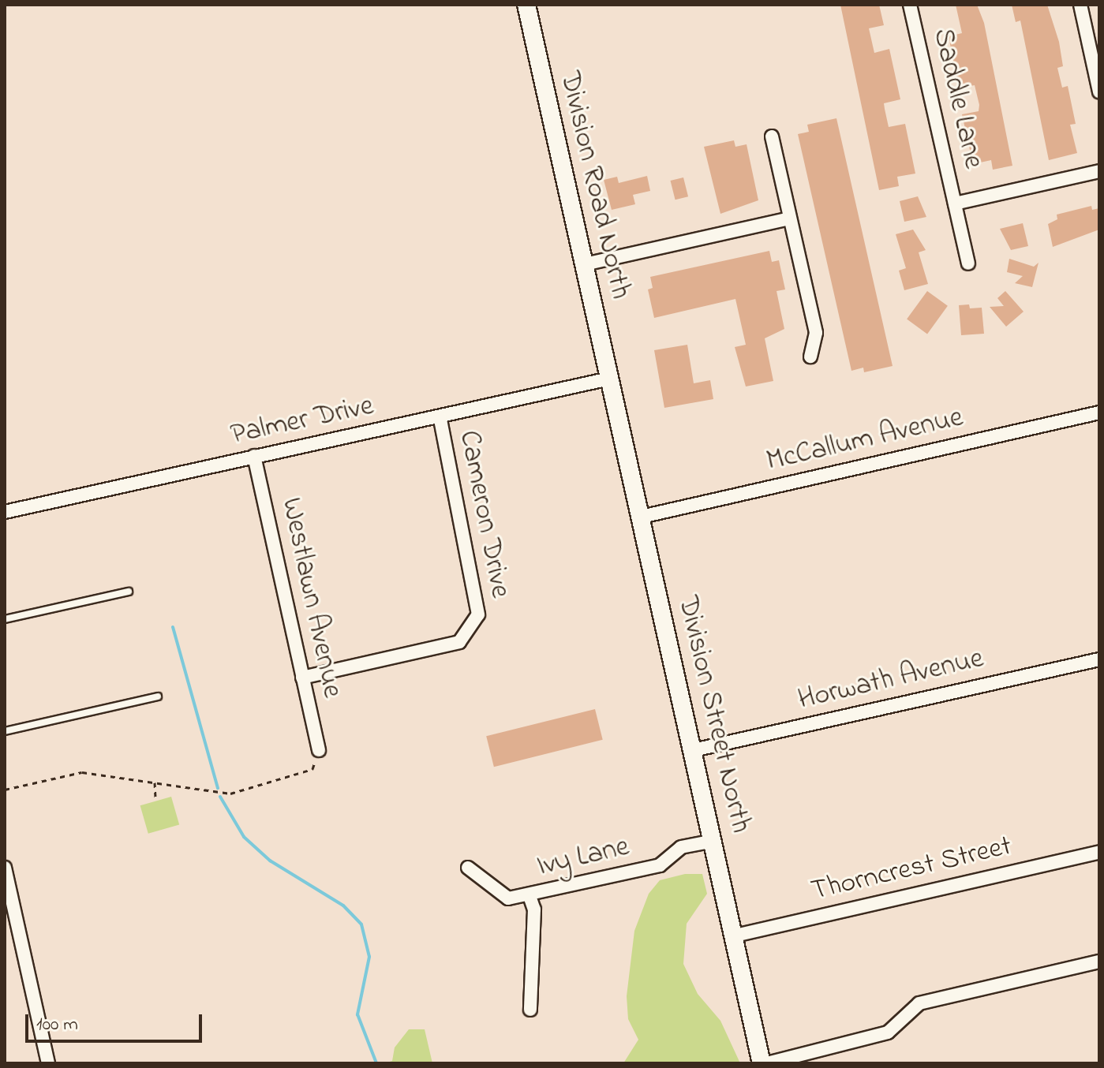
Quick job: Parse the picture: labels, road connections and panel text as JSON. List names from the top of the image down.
{
  "streets": {
    "main road": ["Division Road North", "Division Street North"],
    "street": [
      "Saddle Lane",
      "Palmer Drive",
      "McCallum Avenue",
      "Cameron Drive",
      "Westlawn Avenue",
      "Horwath Avenue",
      "Ivy Lane",
      "Thorncrest Street"
    ]
  },
  "crossings": [
    ["Division Road North", "Palmer Drive"],
    ["Division Road North", "Division Street North"],
    ["Palmer Drive", "Cameron Drive"],
    ["Palmer Drive", "Westlawn Avenue"],
    ["Palmer Drive", "Division Street North"],
    ["McCallum Avenue", "Division Street North"],
    ["Cameron Drive", "Westlawn Avenue"],
    ["Horwath Avenue", "Division Street North"],
    ["Division Street North", "Ivy Lane"],
    ["Division Street North", "Thorncrest Street"]
  ],
  "scale_bar": "100 m"
}
